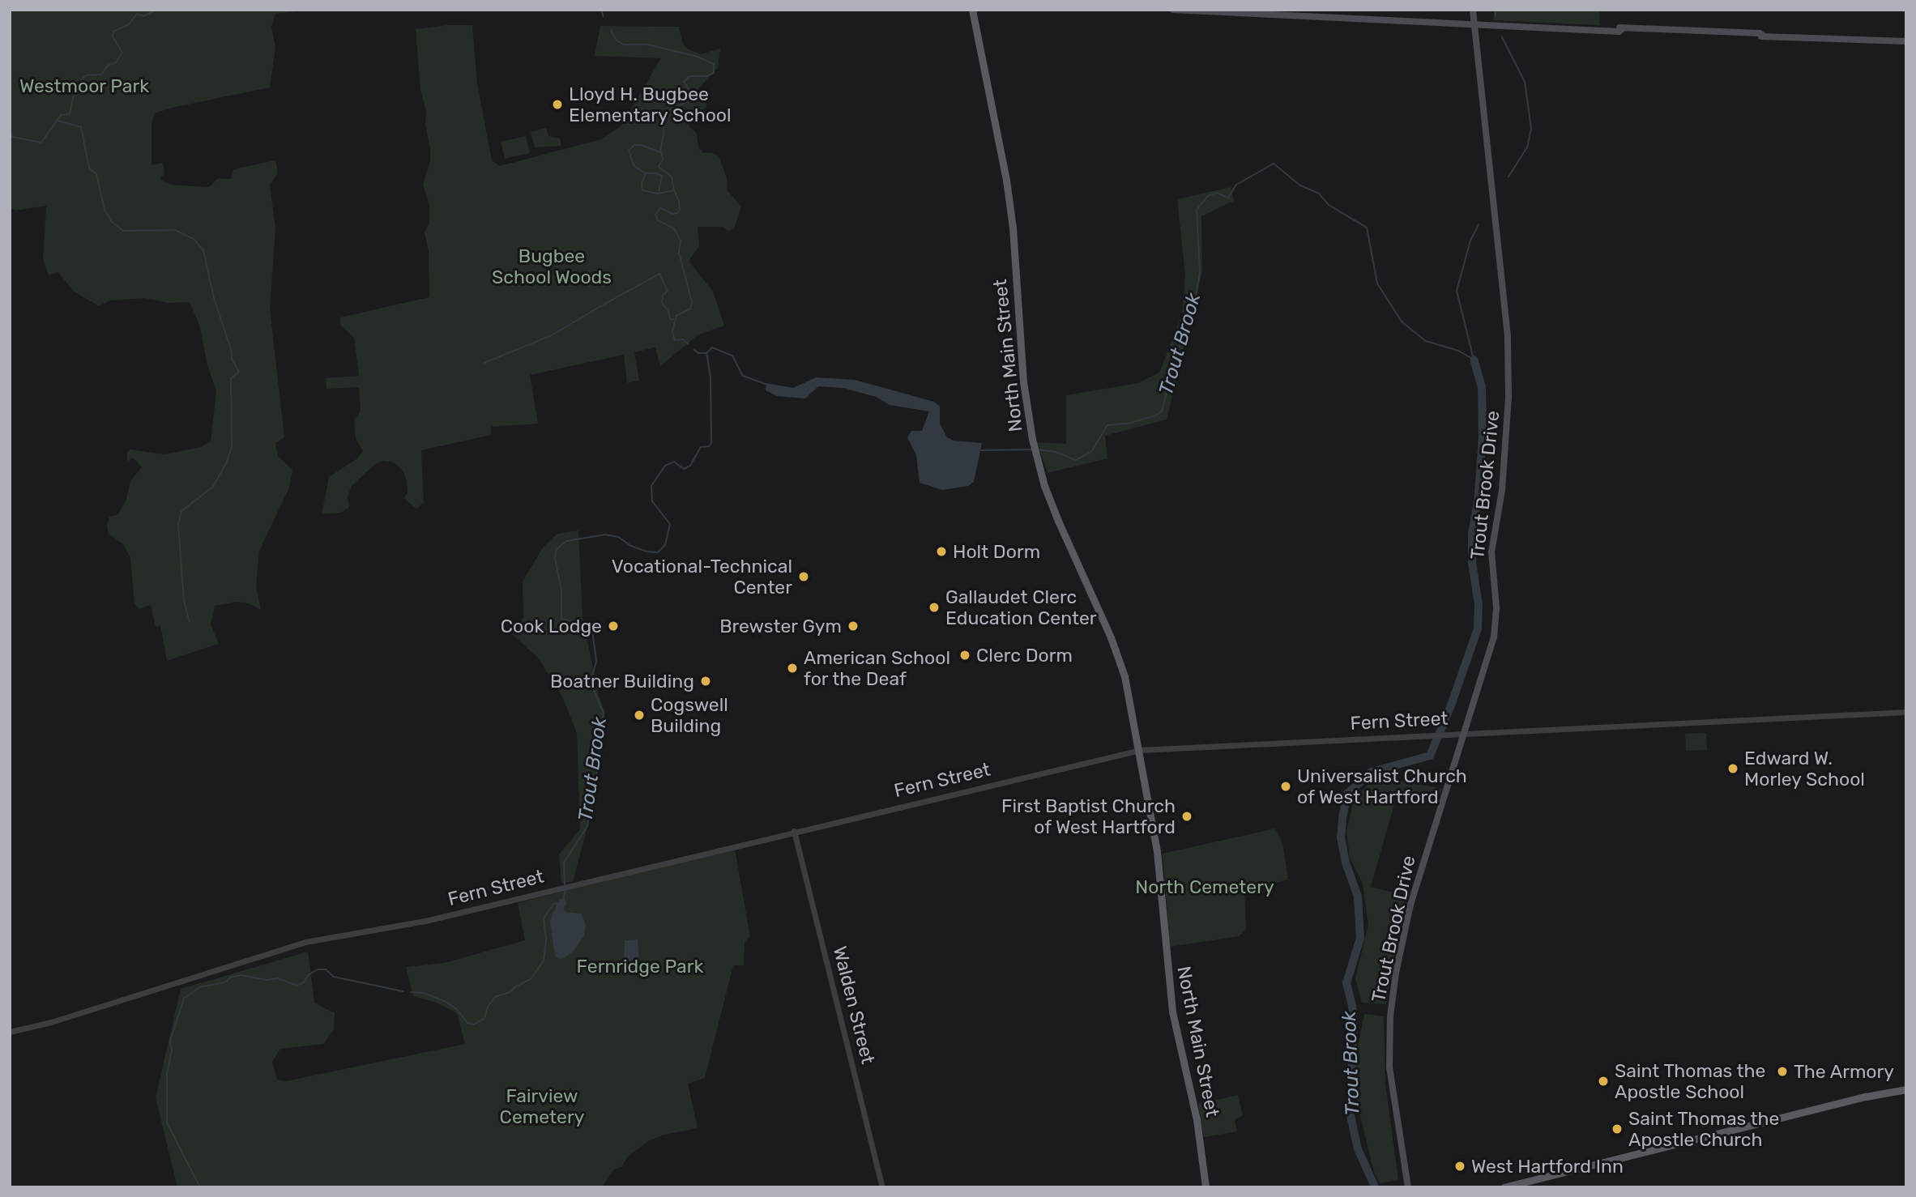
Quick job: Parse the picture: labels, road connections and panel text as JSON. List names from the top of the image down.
{
  "streets": {
    "main road": ["North Main Street", "Trout Brook Drive"],
    "street": ["Fern Street", "Walden Street"]
  },
  "crossings": [
    ["North Main Street", "Fern Street"],
    ["Trout Brook Drive", "Fern Street"],
    ["Fern Street", "Walden Street"]
  ],
  "water": ["Trout Brook"],
  "parks": [
    "Westmoor Park",
    "Bugbee School Woods",
    "North Cemetery",
    "Fernridge Park",
    "Fairview Cemetery"
  ],
  "places": [
    "Lloyd H. Bugbee Elementary School",
    "Holt Dorm",
    "Vocational-Technical Center",
    "Gallaudet Clerc Education Center",
    "Cook Lodge",
    "Brewster Gym",
    "Clerc Dorm",
    "American School for the Deaf",
    "Boatner Building",
    "Cogswell Building",
    "Edward W. Morley School",
    "Universalist Church of West Hartford",
    "First Baptist Church of West Hartford",
    "The Armory",
    "Saint Thomas the Apostle School",
    "Saint Thomas the Apostle Church",
    "West Hartford Inn"
  ]
}
